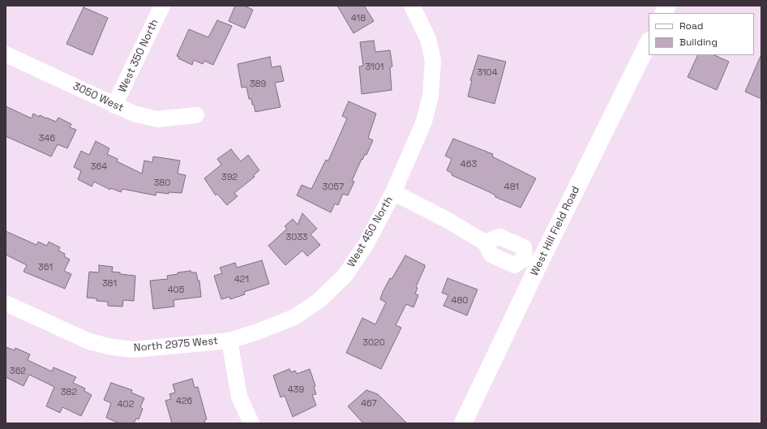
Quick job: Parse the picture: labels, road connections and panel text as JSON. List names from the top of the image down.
{
  "streets": {
    "street": [
      "West 350 North",
      "3050 West",
      "West Hill Field Road",
      "West 450 North",
      "North 2975 West"
    ]
  },
  "crossings": [
    ["West 350 North", "3050 West"],
    ["West 450 North", "North 2975 West"]
  ],
  "house_numbers": [
    "418",
    "3101",
    "3104",
    "389",
    "346",
    "463",
    "364",
    "392",
    "380",
    "3057",
    "481",
    "3033",
    "361",
    "421",
    "381",
    "405",
    "480",
    "3020",
    "362",
    "439",
    "382",
    "426",
    "467",
    "402"
  ],
  "legend": ["Road", "Building"]
}
